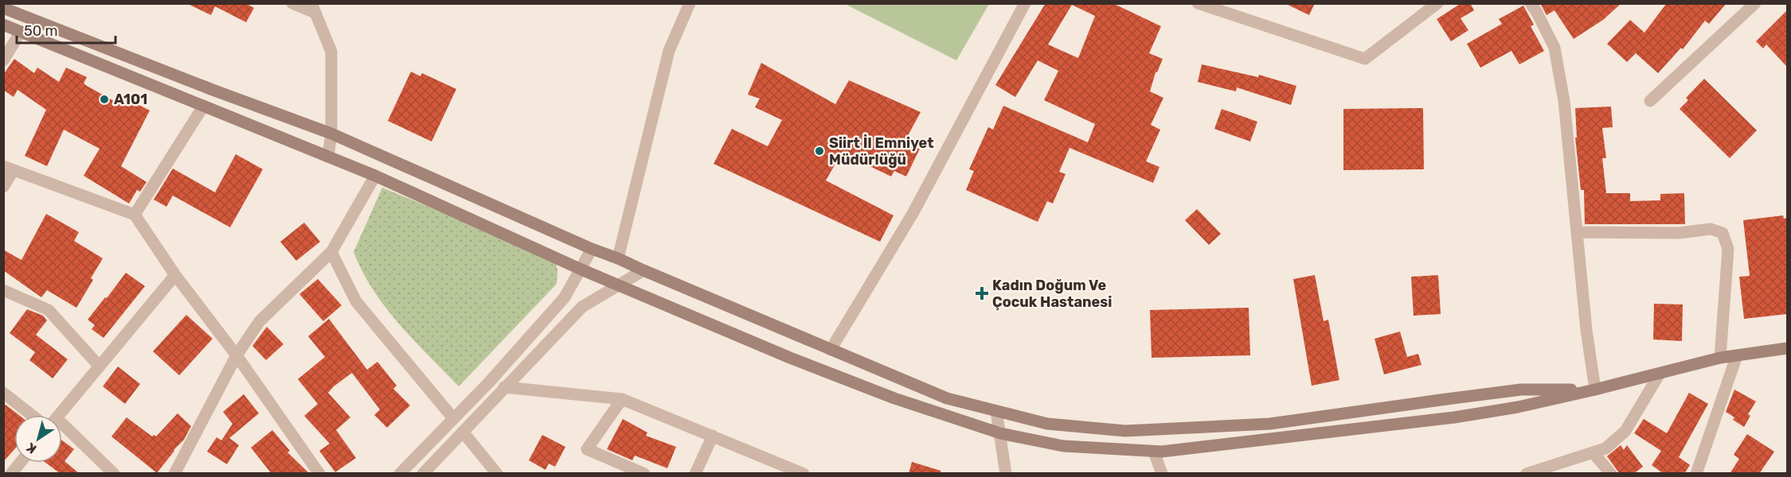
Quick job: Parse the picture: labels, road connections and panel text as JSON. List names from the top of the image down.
{
  "places": {
    "other": ["A101", "Siirt İl Emniyet Müdürlüğü"],
    "health": ["Kadın Doğum Ve Çocuk Hastanesi"]
  },
  "scale_bar": "50 m",
  "north": "bottom left"
}
